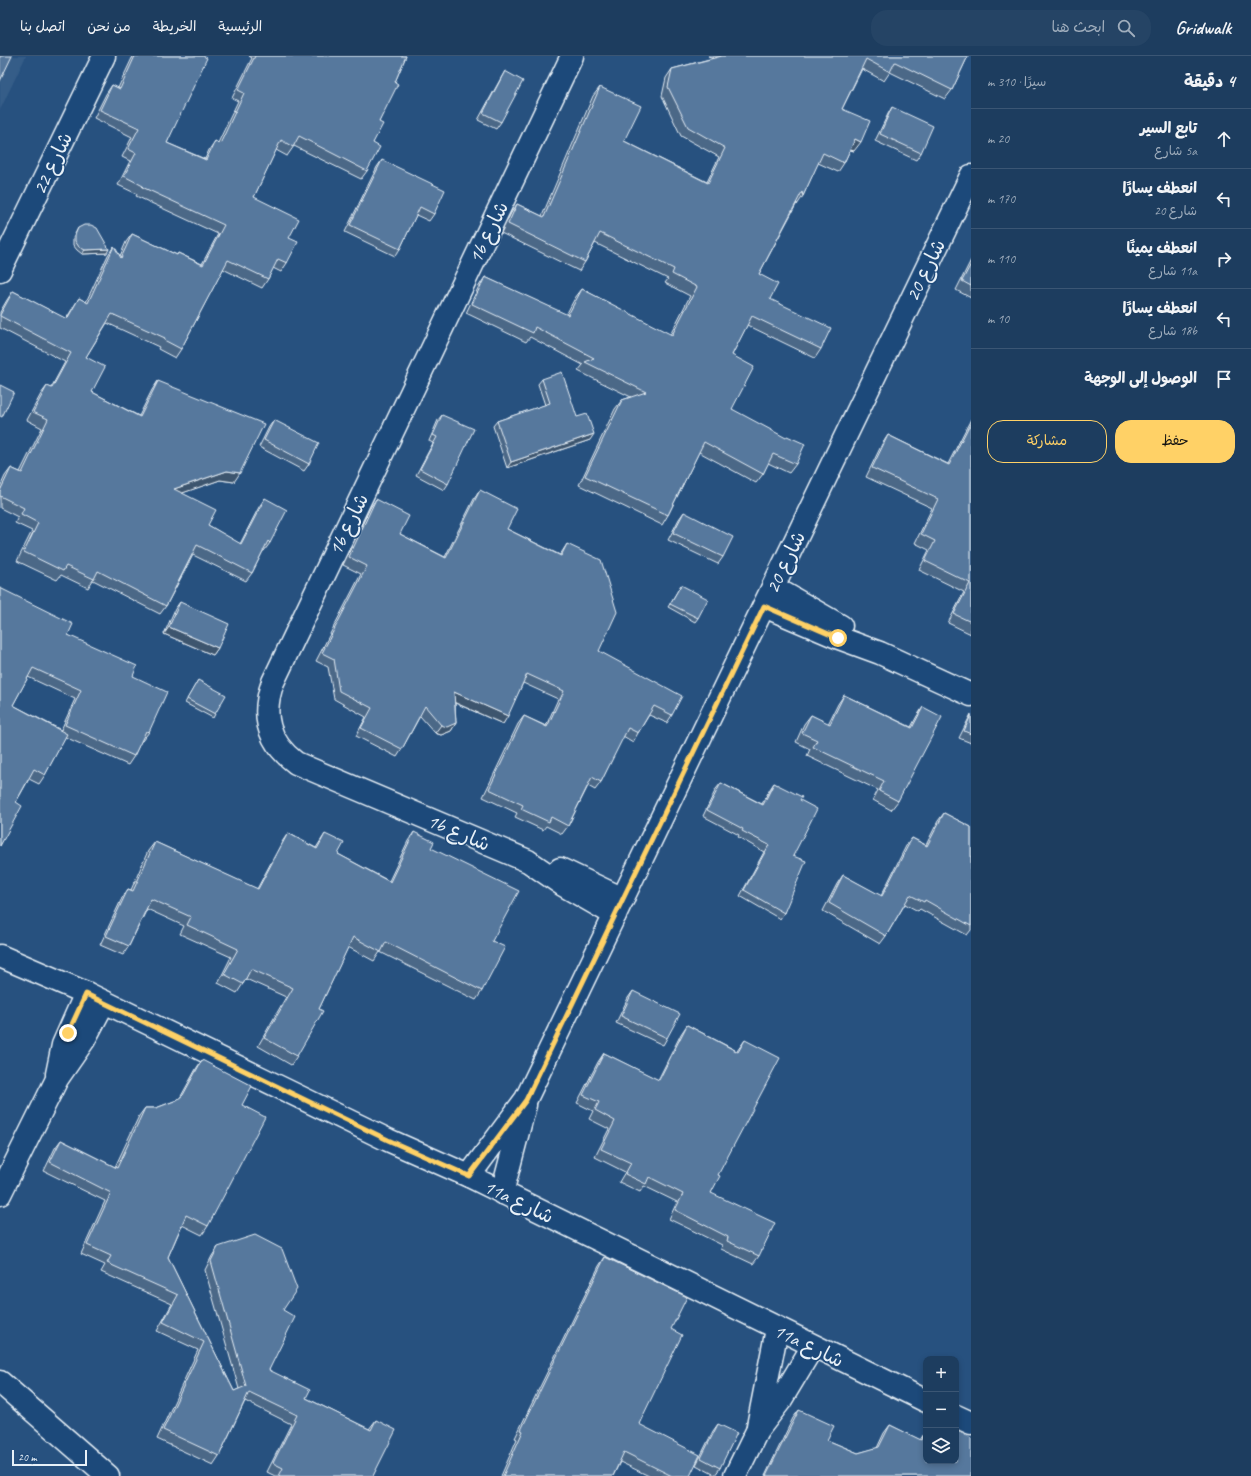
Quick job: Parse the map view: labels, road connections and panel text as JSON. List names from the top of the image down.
{
  "streets": {
    "street": [
      "شارع 22",
      "1b شارع",
      "شارع 20",
      "11a شارع"
    ]
  },
  "crossings": [
    ["1b شارع", "شارع 20"],
    ["شارع 20", "11a شارع"]
  ],
  "scale_bar": "20 m",
  "page": {
    "header": "Gridwalk",
    "search": "ابحث هنا",
    "nav": [
      "الرئيسية",
      "الخريطة",
      "من نحن",
      "اتصل بنا"
    ],
    "heading": ["4 دقيقة", "سيرًا · 310 m"],
    "list": [
      ["تابع السير", "5a شارع", "20 m"],
      ["انعطف يسارًا", "شارع 20", "170 m"],
      ["انعطف يمينًا", "11a شارع", "110 m"],
      ["انعطف يسارًا", "18b شارع", "10 m"],
      "الوصول إلى الوجهة"
    ],
    "buttons": ["حفظ", "مشاركة"],
    "map_buttons": ["+", "−"],
    "scale": "20 m"
  }
}
